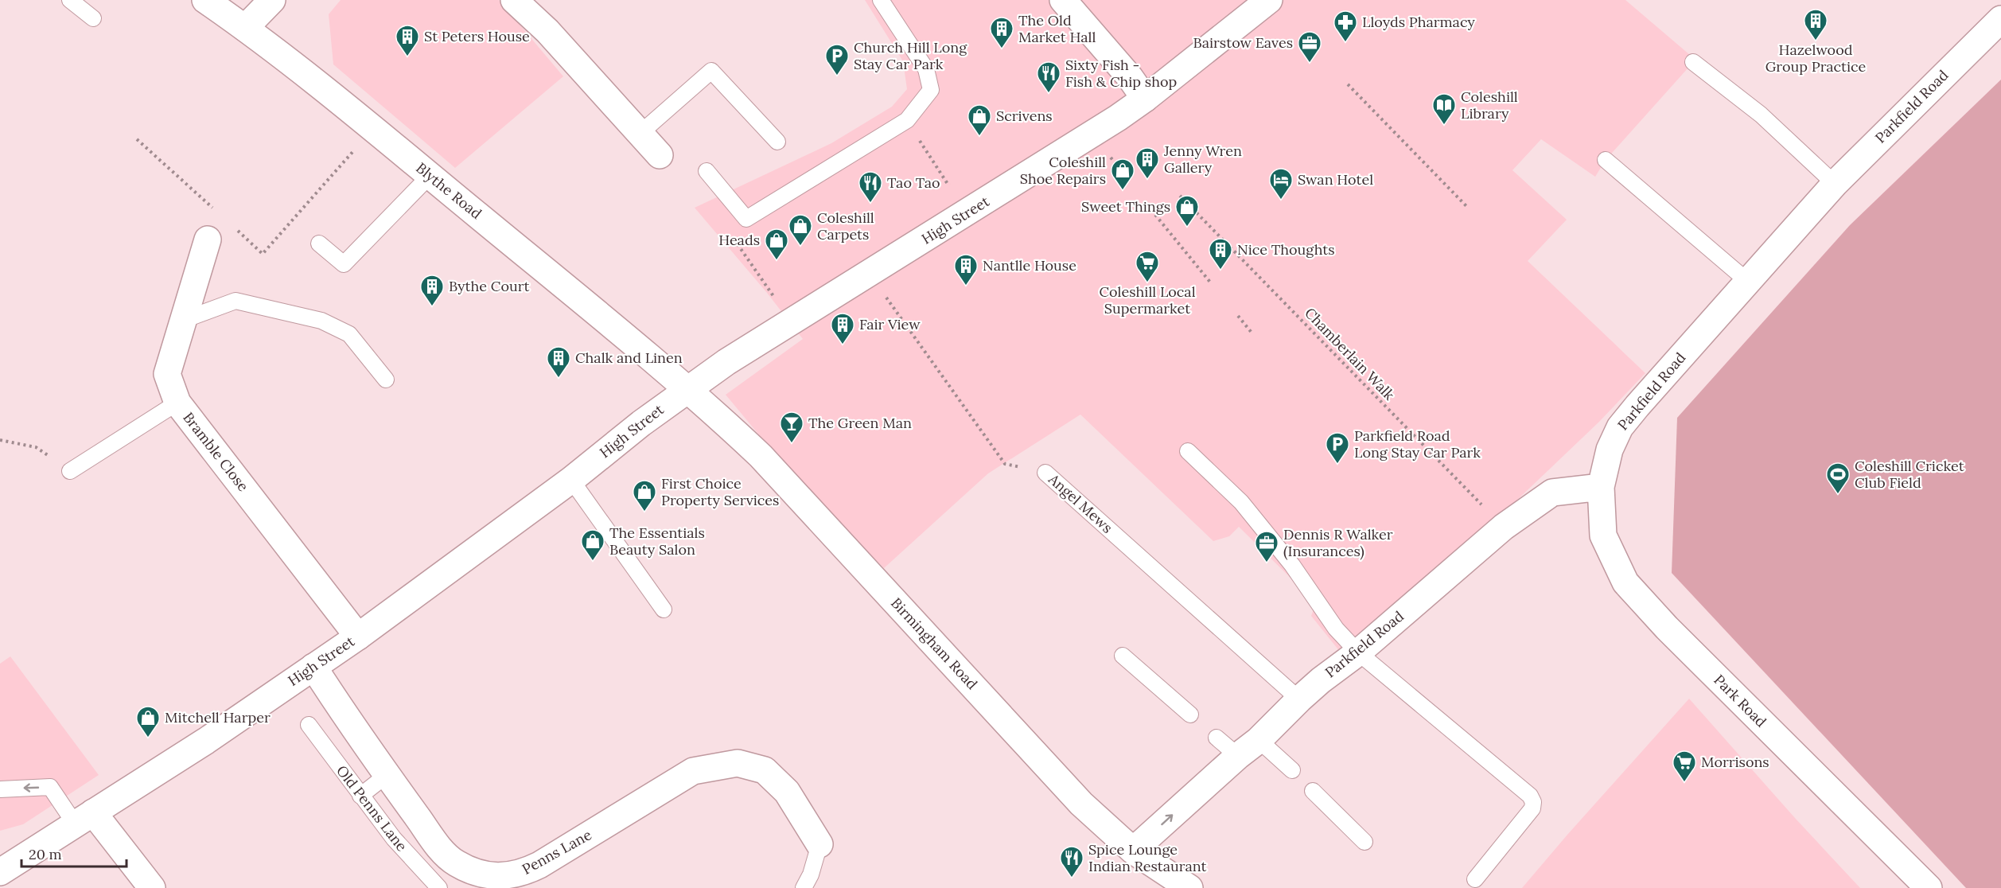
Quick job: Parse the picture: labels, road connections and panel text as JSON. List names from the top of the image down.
{
  "streets": {
    "street": [
      "Parkfield Road",
      "Blythe Road",
      "High Street",
      "Bramble Close",
      "Birmingham Road",
      "Park Road",
      "Penns Lane"
    ],
    "lane": ["Angel Mews", "Old Penns Lane"],
    "path": ["Chamberlain Walk"]
  },
  "crossings": [
    ["Parkfield Road", "Chamberlain Walk"],
    ["Parkfield Road", "Angel Mews"],
    ["Parkfield Road", "Birmingham Road"],
    ["Parkfield Road", "Park Road"],
    ["Blythe Road", "High Street"],
    ["Blythe Road", "Birmingham Road"],
    ["High Street", "Bramble Close"],
    ["High Street", "Angel Mews"],
    ["High Street", "Birmingham Road"],
    ["High Street", "Penns Lane"]
  ],
  "places": {
    "building": [
      "Hazelwood Group Practice",
      "The Old Market Hall",
      "St Peters House",
      "Jenny Wren Gallery",
      "Nice Thoughts",
      "Nantlle House",
      "Bythe Court",
      "Fair View",
      "Chalk and Linen"
    ],
    "pharmacy": ["Lloyds Pharmacy"],
    "office": ["Bairstow Eaves", "Dennis R Walker (Insurances)"],
    "parking": ["Church Hill Long Stay Car Park", "Parkfield Road Long Stay Car Park"],
    "restaurant": ["Sixty Fish - Fish & Chip shop", "Tao Tao", "Spice Lounge Indian Restaurant"],
    "library": ["Coleshill Library"],
    "shop": [
      "Scrivens",
      "Coleshill Shoe Repairs",
      "Sweet Things",
      "Coleshill Carpets",
      "Heads",
      "First Choice Property Services",
      "The Essentials Beauty Salon",
      "Mitchell Harper"
    ],
    "hotel": ["Swan Hotel"],
    "supermarket": ["Coleshill Local Supermarket", "Morrisons"],
    "bar": ["The Green Man"],
    "sports": ["Coleshill Cricket Club Field"]
  },
  "scale_bar": "20 m"
}
